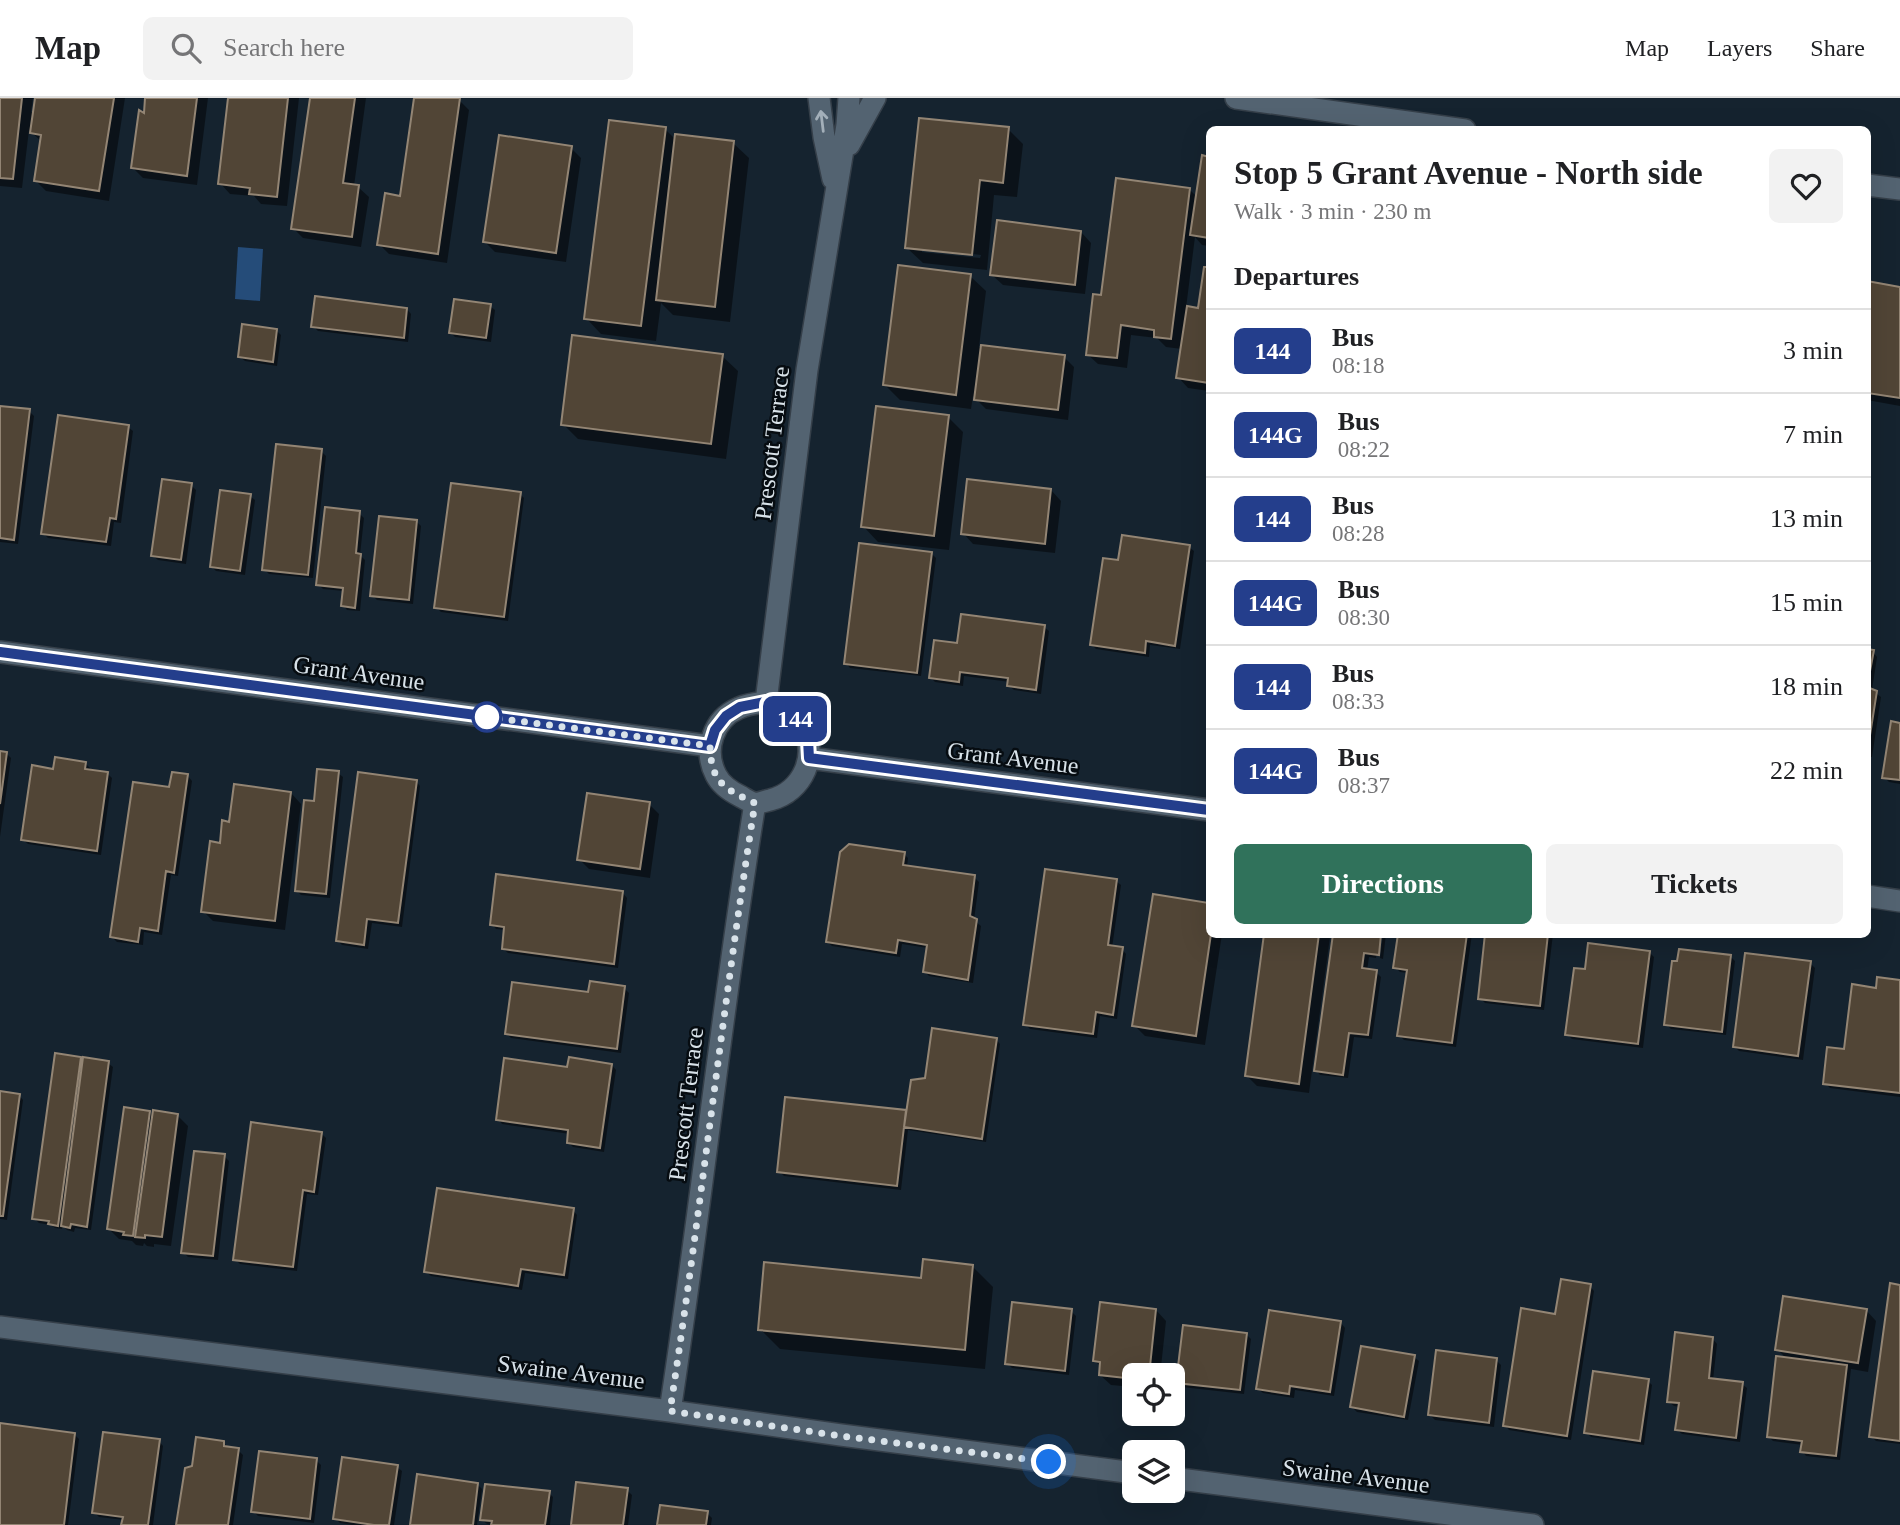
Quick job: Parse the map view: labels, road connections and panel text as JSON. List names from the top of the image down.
{
  "streets": {
    "street": ["Prescott Terrace", "Grant Avenue", "Swaine Avenue"]
  },
  "crossings": [
    ["Prescott Terrace", "Grant Avenue"],
    ["Prescott Terrace", "Swaine Avenue"]
  ],
  "lines": ["bus line 144"],
  "page": {
    "header": "Map",
    "search": "Search here",
    "nav": ["Map", "Layers", "Share"],
    "on_map": "144",
    "heading": [
      ["Stop 5 Grant Avenue - North side", "Walk · 3 min · 230 m"],
      "Departures"
    ],
    "list": [
      {
        "mark": "144",
        "name": "Bus",
        "note": "08:18",
        "value": "3 min"
      },
      {
        "mark": "144G",
        "name": "Bus",
        "note": "08:22",
        "value": "7 min"
      },
      {
        "mark": "144",
        "name": "Bus",
        "note": "08:28",
        "value": "13 min"
      },
      {
        "mark": "144G",
        "name": "Bus",
        "note": "08:30",
        "value": "15 min"
      },
      {
        "mark": "144",
        "name": "Bus",
        "note": "08:33",
        "value": "18 min"
      },
      {
        "mark": "144G",
        "name": "Bus",
        "note": "08:37",
        "value": "22 min"
      }
    ],
    "buttons": ["Directions", "Tickets"]
  }
}
